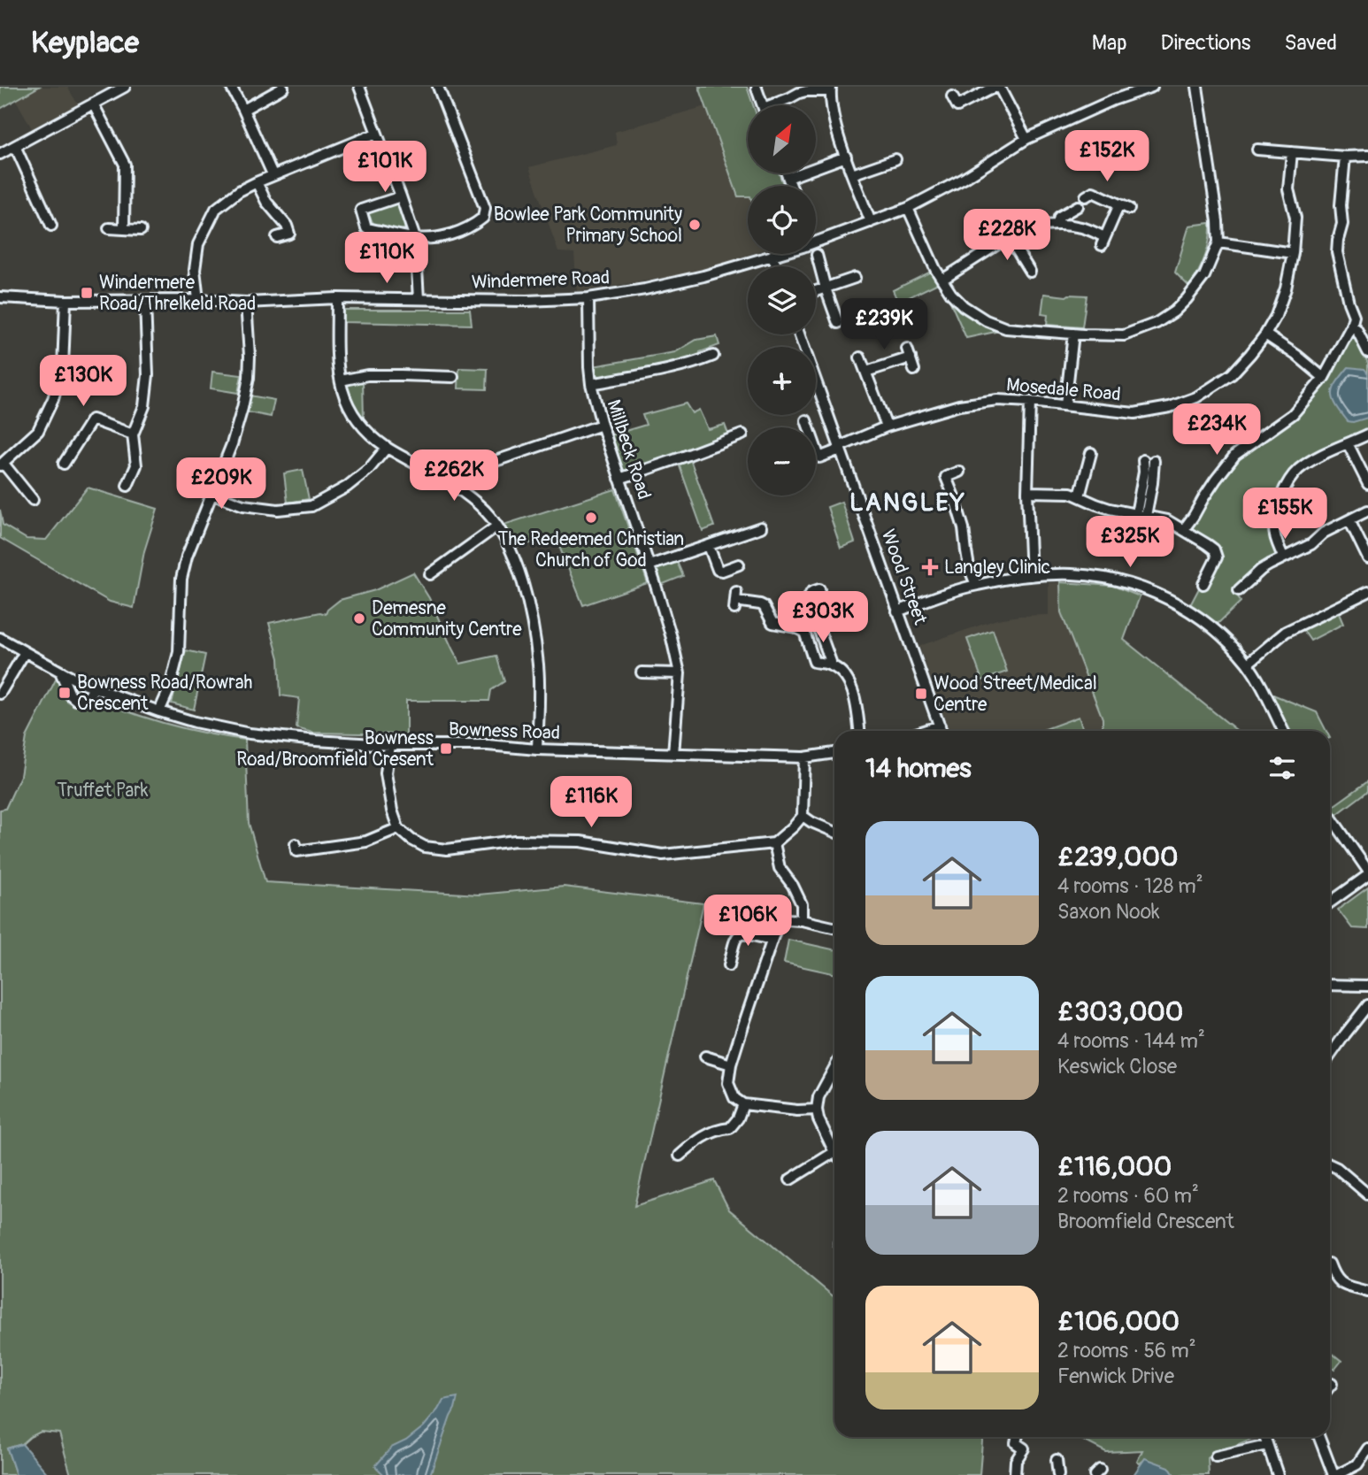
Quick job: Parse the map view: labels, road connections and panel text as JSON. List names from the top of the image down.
{
  "streets": {
    "street": [
      "Windermere Road",
      "Mosedale Road",
      "Millbeck Road",
      "Wood Street",
      "Bowness Road"
    ]
  },
  "crossings": [
    ["Windermere Road", "Millbeck Road"],
    ["Mosedale Road", "Wood Street"],
    ["Millbeck Road", "Bowness Road"]
  ],
  "districts": ["LANGLEY"],
  "parks": ["Truffet Park"],
  "places": {
    "other": ["Bowlee Park Community Primary School", "The Redeemed Christian Church of God", "Demesne Community Centre"],
    "transit": [
      "Windermere Road/Threlkeld Road",
      "Bowness Road/Rowrah Crescent",
      "Wood Street/Medical Centre",
      "Bowness Road/Broomfield Cresent"
    ],
    "health": ["Langley Clinic"]
  },
  "north": "top right",
  "page": {
    "header": "Keyplace",
    "nav": ["Map", "Directions", "Saved"],
    "map_buttons": ["+", "−"],
    "price": [
      "£152K",
      "£101K",
      "£228K",
      "£110K",
      "£239K",
      "£130K",
      "£234K",
      "£262K",
      "£209K",
      "£155K",
      "£325K",
      "£303K",
      "£116K",
      "£106K"
    ],
    "heading": "14 homes",
    "list": [
      {
        "name": "£239,000",
        "note": "4 rooms · 128 m² · Saxon Nook"
      },
      {
        "name": "£303,000",
        "note": "4 rooms · 144 m² · Keswick Close"
      },
      {
        "name": "£116,000",
        "note": "2 rooms · 60 m² · Broomfield Crescent"
      },
      {
        "name": "£106,000",
        "note": "2 rooms · 56 m² · Fenwick Drive"
      }
    ]
  }
}
